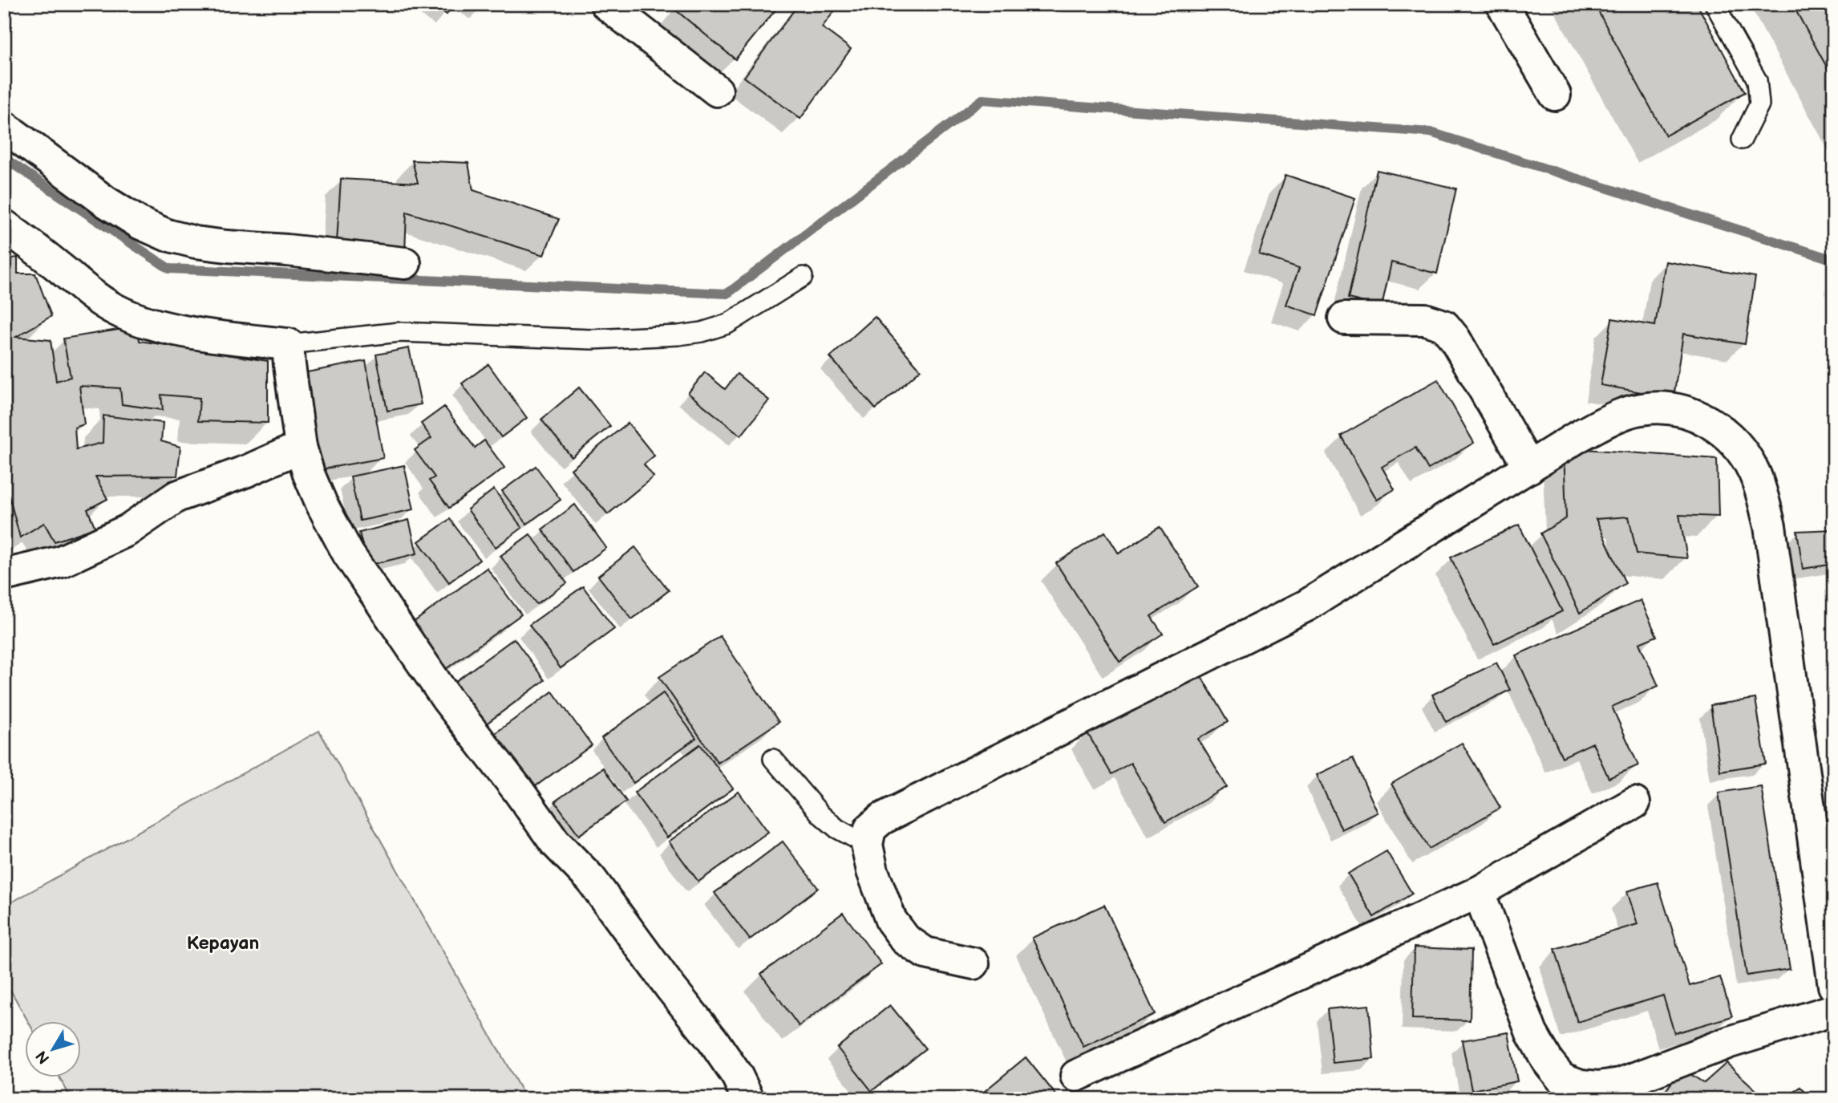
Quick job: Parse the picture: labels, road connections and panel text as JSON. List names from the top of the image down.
{
  "districts": ["Kepayan"],
  "north": "bottom left"
}
